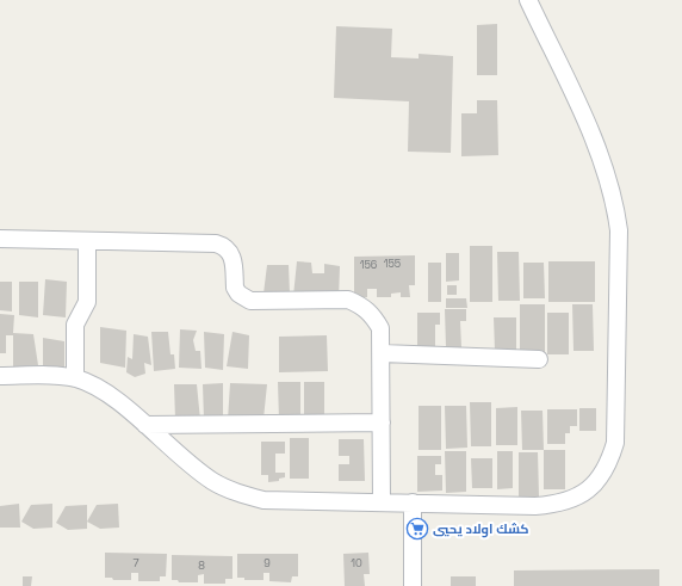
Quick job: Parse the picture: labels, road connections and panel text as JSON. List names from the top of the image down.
{
  "places": {
    "supermarket": ["كشك اولاد يحيي"]
  },
  "house_numbers": [
    "155",
    "156",
    "7",
    "9",
    "10",
    "8"
  ]
}
